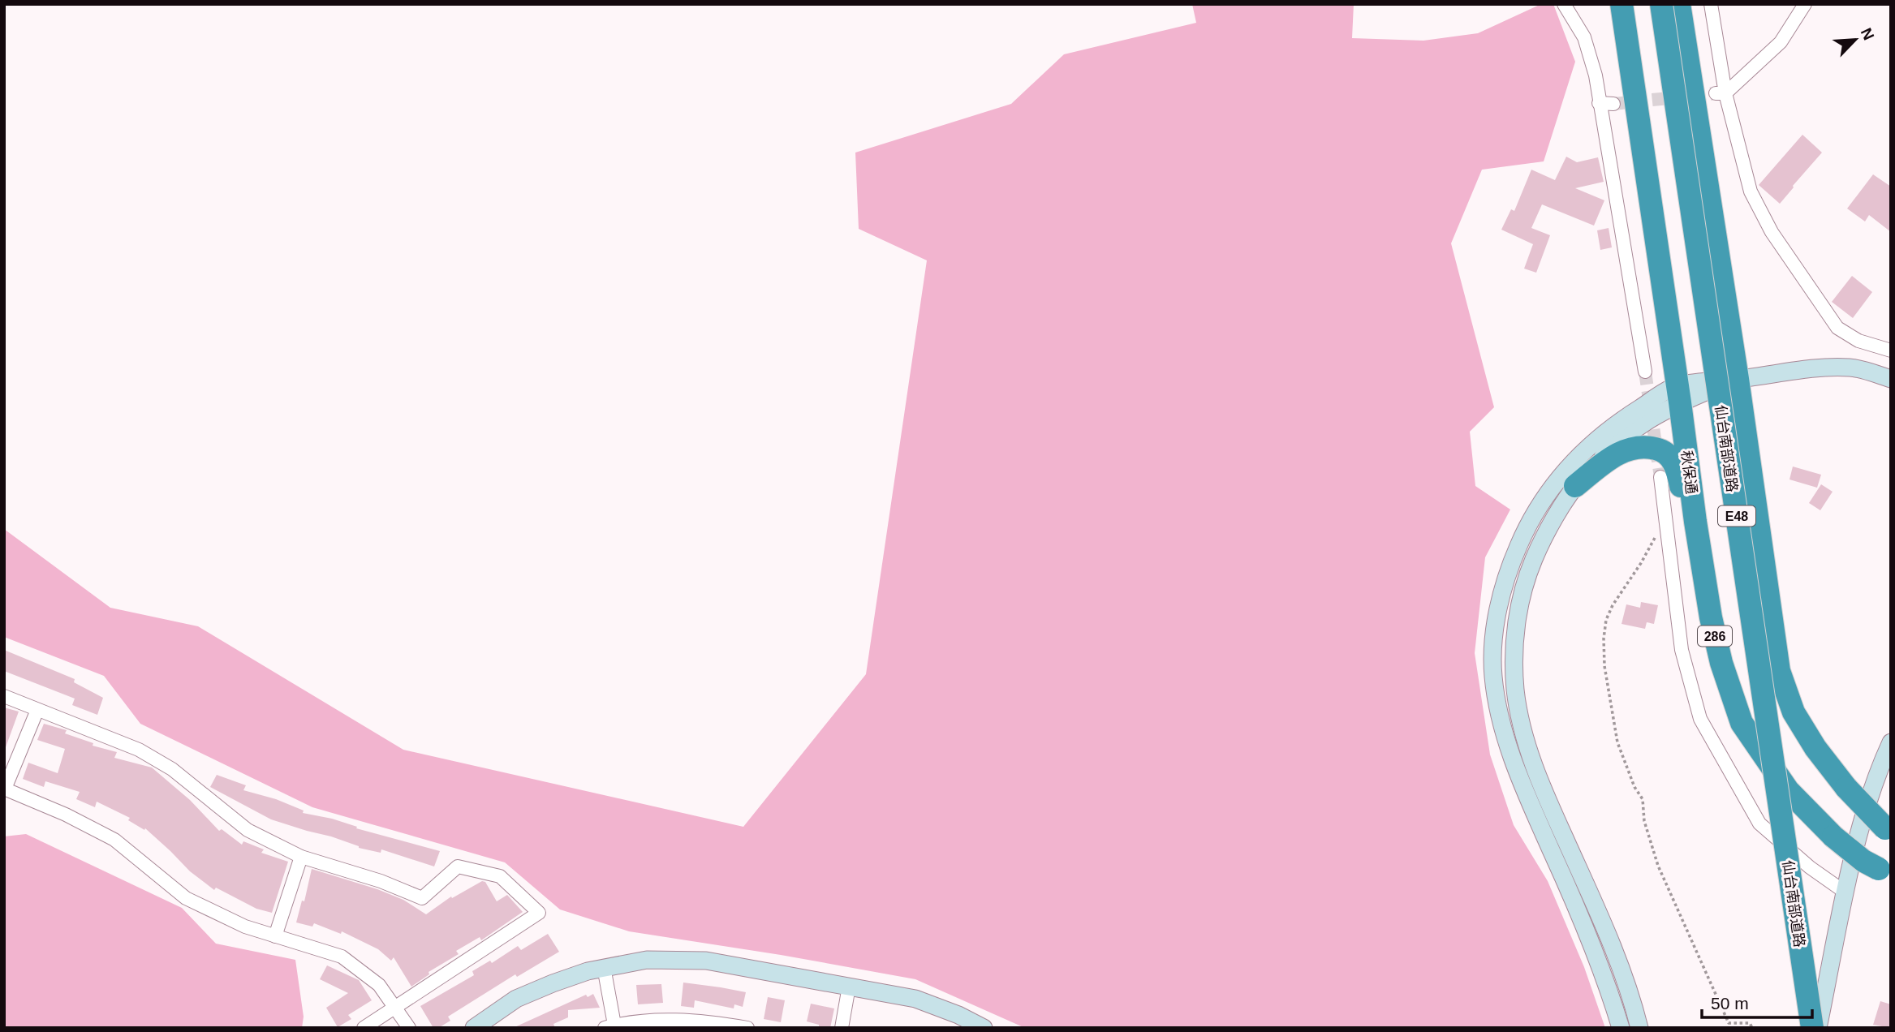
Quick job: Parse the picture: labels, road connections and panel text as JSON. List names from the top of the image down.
{
  "streets": {
    "highway": [
      "仙台南部道路",
      "秋保通",
      "E48",
      "286"
    ]
  },
  "scale_bar": "50 m",
  "north": "top right"
}
